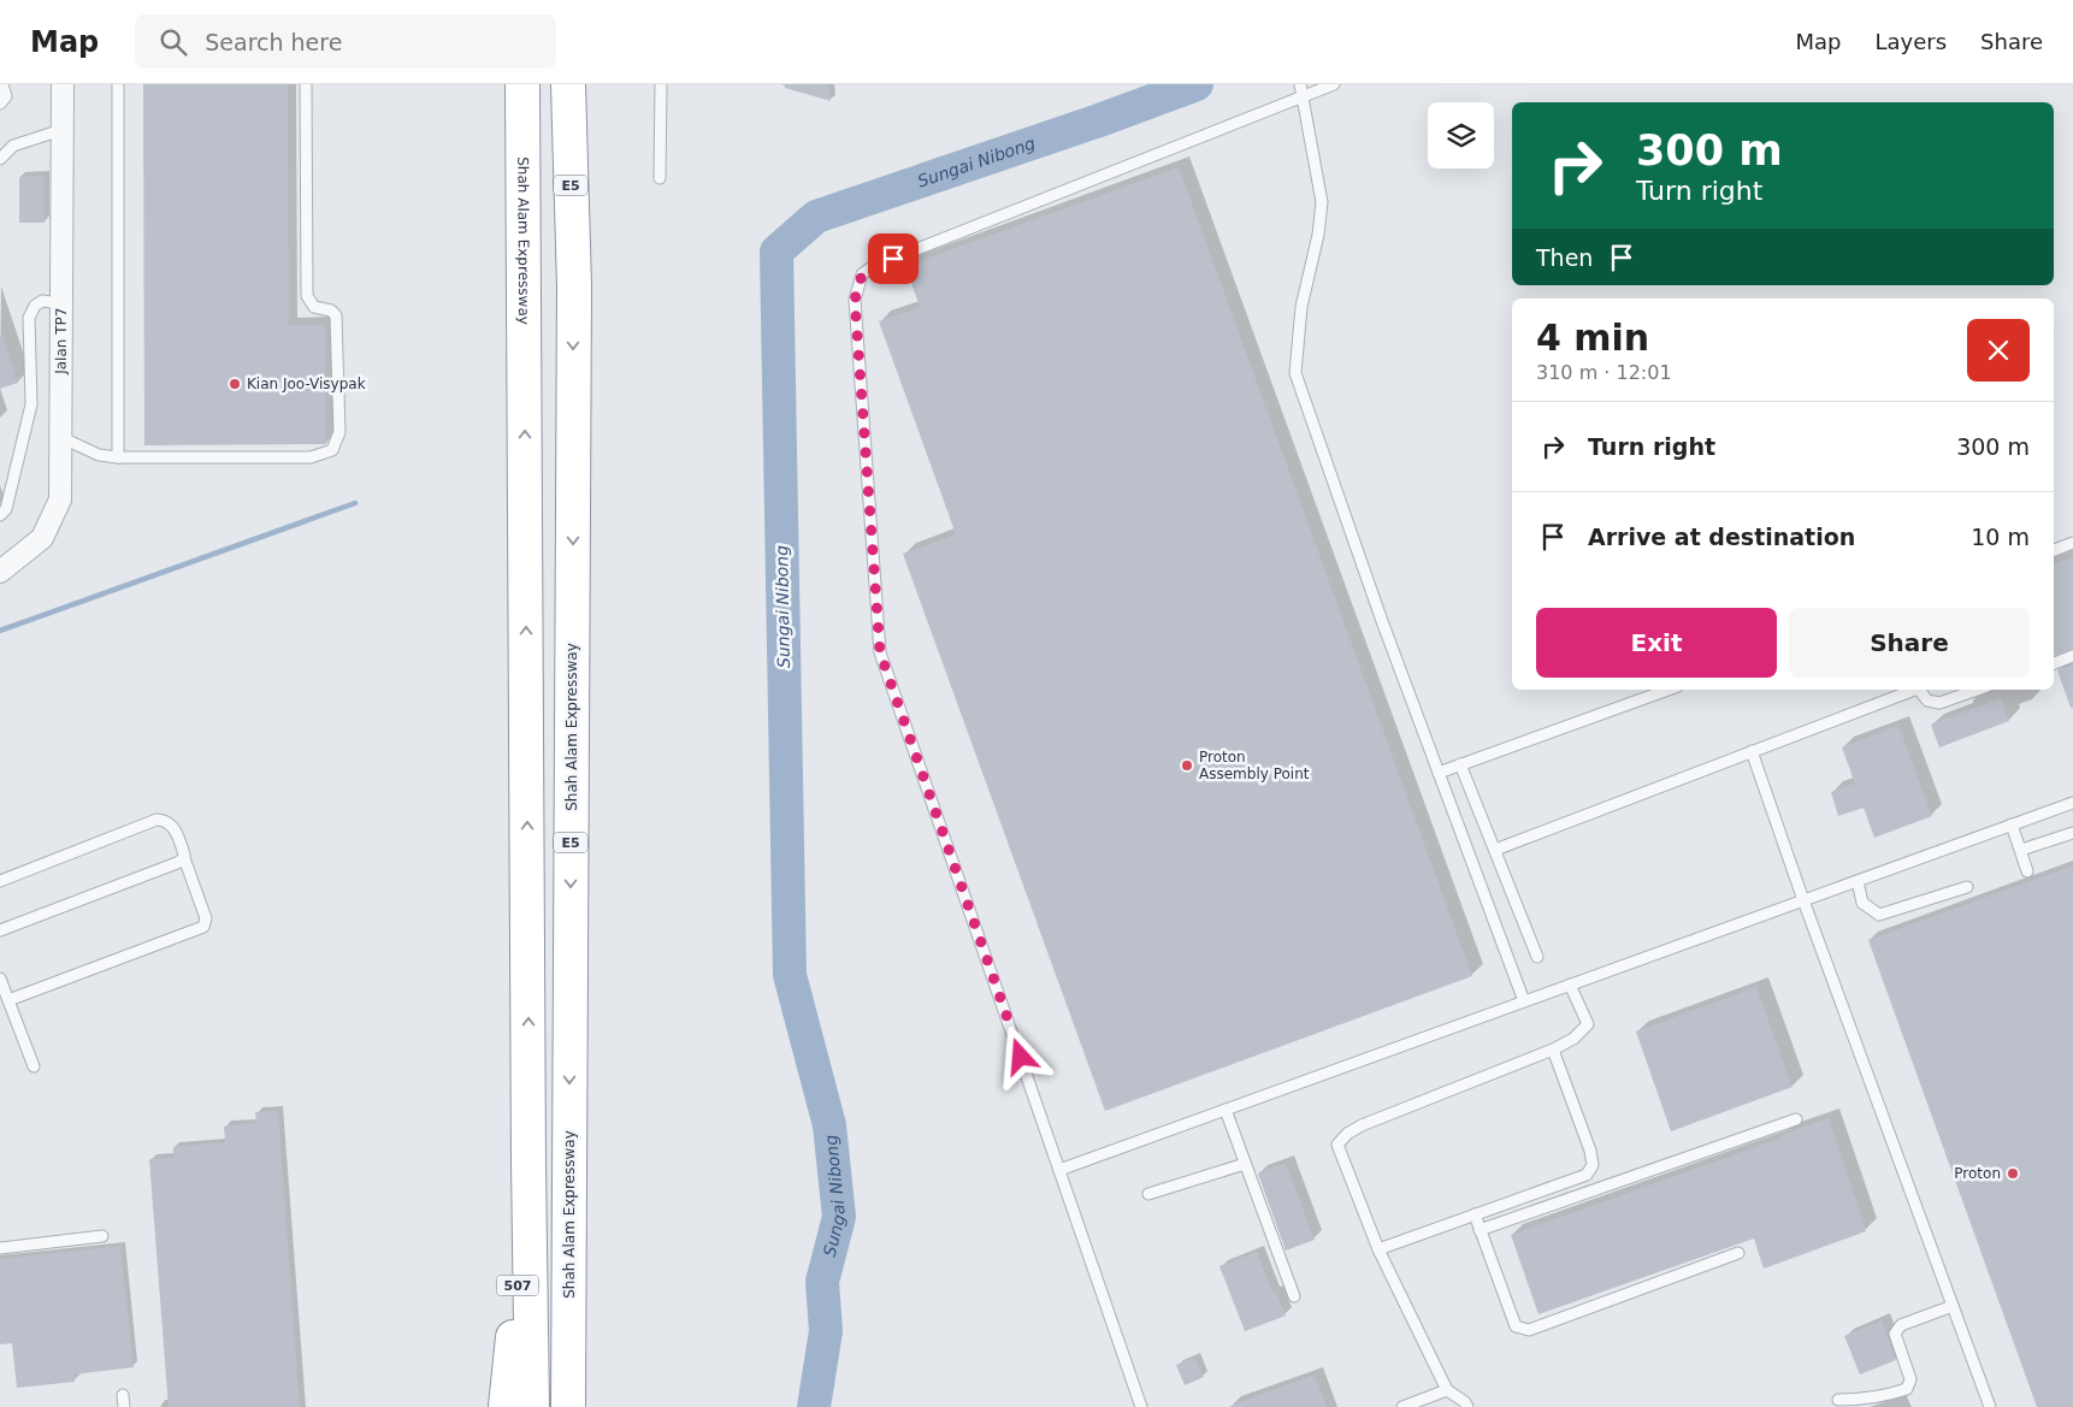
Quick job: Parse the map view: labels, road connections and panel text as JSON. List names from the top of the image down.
{
  "streets": {
    "highway": ["E5", "Shah Alam Expressway", "507"],
    "street": ["Jalan TP7"]
  },
  "crossings": [
    ["Shah Alam Expressway", "507"]
  ],
  "water": ["Sungai Nibong"],
  "places": ["Kian Joo-Visypak", "Proton Assembly Point", "Proton"],
  "page": {
    "header": "Map",
    "search": "Search here",
    "nav": ["Map", "Layers", "Share"],
    "turn": ["300 m", "Turn right"],
    "then": "Then",
    "heading": ["4 min", "310 m · 12:01"],
    "list": [
      {
        "name": "Turn right",
        "value": "300 m"
      },
      {
        "name": "Arrive at destination",
        "value": "10 m"
      }
    ],
    "buttons": ["Exit", "Share"]
  }
}
